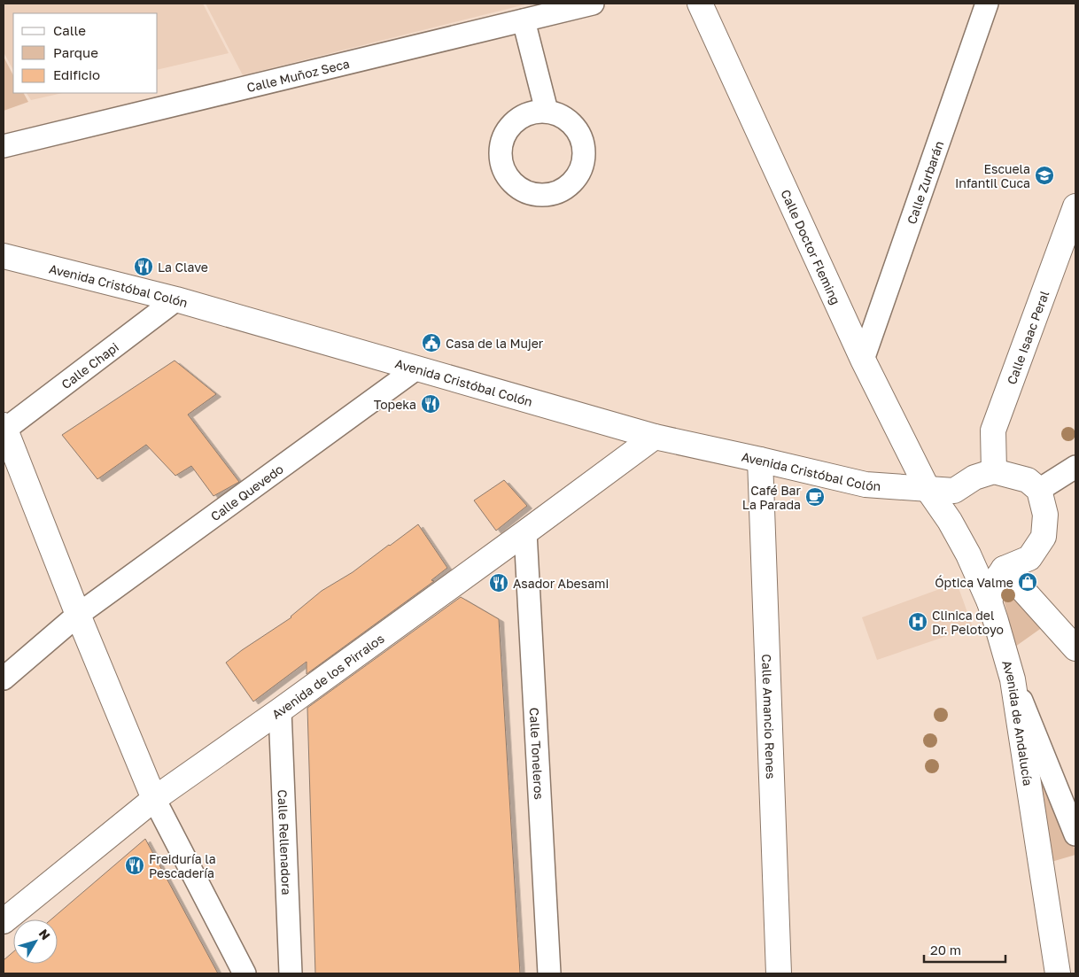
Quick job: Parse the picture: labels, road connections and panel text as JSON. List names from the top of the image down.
{
  "streets": {
    "main road": [
      "Calle Doctor Fleming",
      "Avenida Cristóbal Colón",
      "Calle Isaac Peral",
      "Avenida de los Pirralos",
      "Calle Amancio Renes",
      "Avenida de Andalucía"
    ],
    "street": [
      "Calle Muñoz Seca",
      "Calle Zurbarán",
      "Calle Chapi",
      "Calle Quevedo",
      "Calle Toneleros",
      "Calle Rellenadora"
    ]
  },
  "crossings": [
    ["Calle Zurbarán", "Calle Doctor Fleming"],
    ["Calle Doctor Fleming", "Avenida Cristóbal Colón"],
    ["Calle Doctor Fleming", "Avenida de Andalucía"],
    ["Avenida Cristóbal Colón", "Calle Isaac Peral"],
    ["Avenida Cristóbal Colón", "Calle Chapi"],
    ["Avenida Cristóbal Colón", "Calle Quevedo"],
    ["Avenida Cristóbal Colón", "Avenida de los Pirralos"],
    ["Avenida Cristóbal Colón", "Calle Amancio Renes"],
    ["Avenida Cristóbal Colón", "Avenida de Andalucía"],
    ["Avenida de los Pirralos", "Calle Toneleros"],
    ["Avenida de los Pirralos", "Calle Rellenadora"]
  ],
  "places": {
    "school or university": ["Escuela Infantil Cuca"],
    "restaurant": [
      "La Clave",
      "Topeka",
      "Asador Abesami",
      "Freiduría la Pescadería"
    ],
    "public building": ["Casa de la Mujer"],
    "cafe": ["Café Bar La Parada"],
    "shop": ["Óptica Valme"],
    "hospital": ["Clinica del Dr. Pelotoyo"]
  },
  "legend": ["Calle", "Parque", "Edificio"],
  "scale_bar": "20 m",
  "north": "top right"
}
